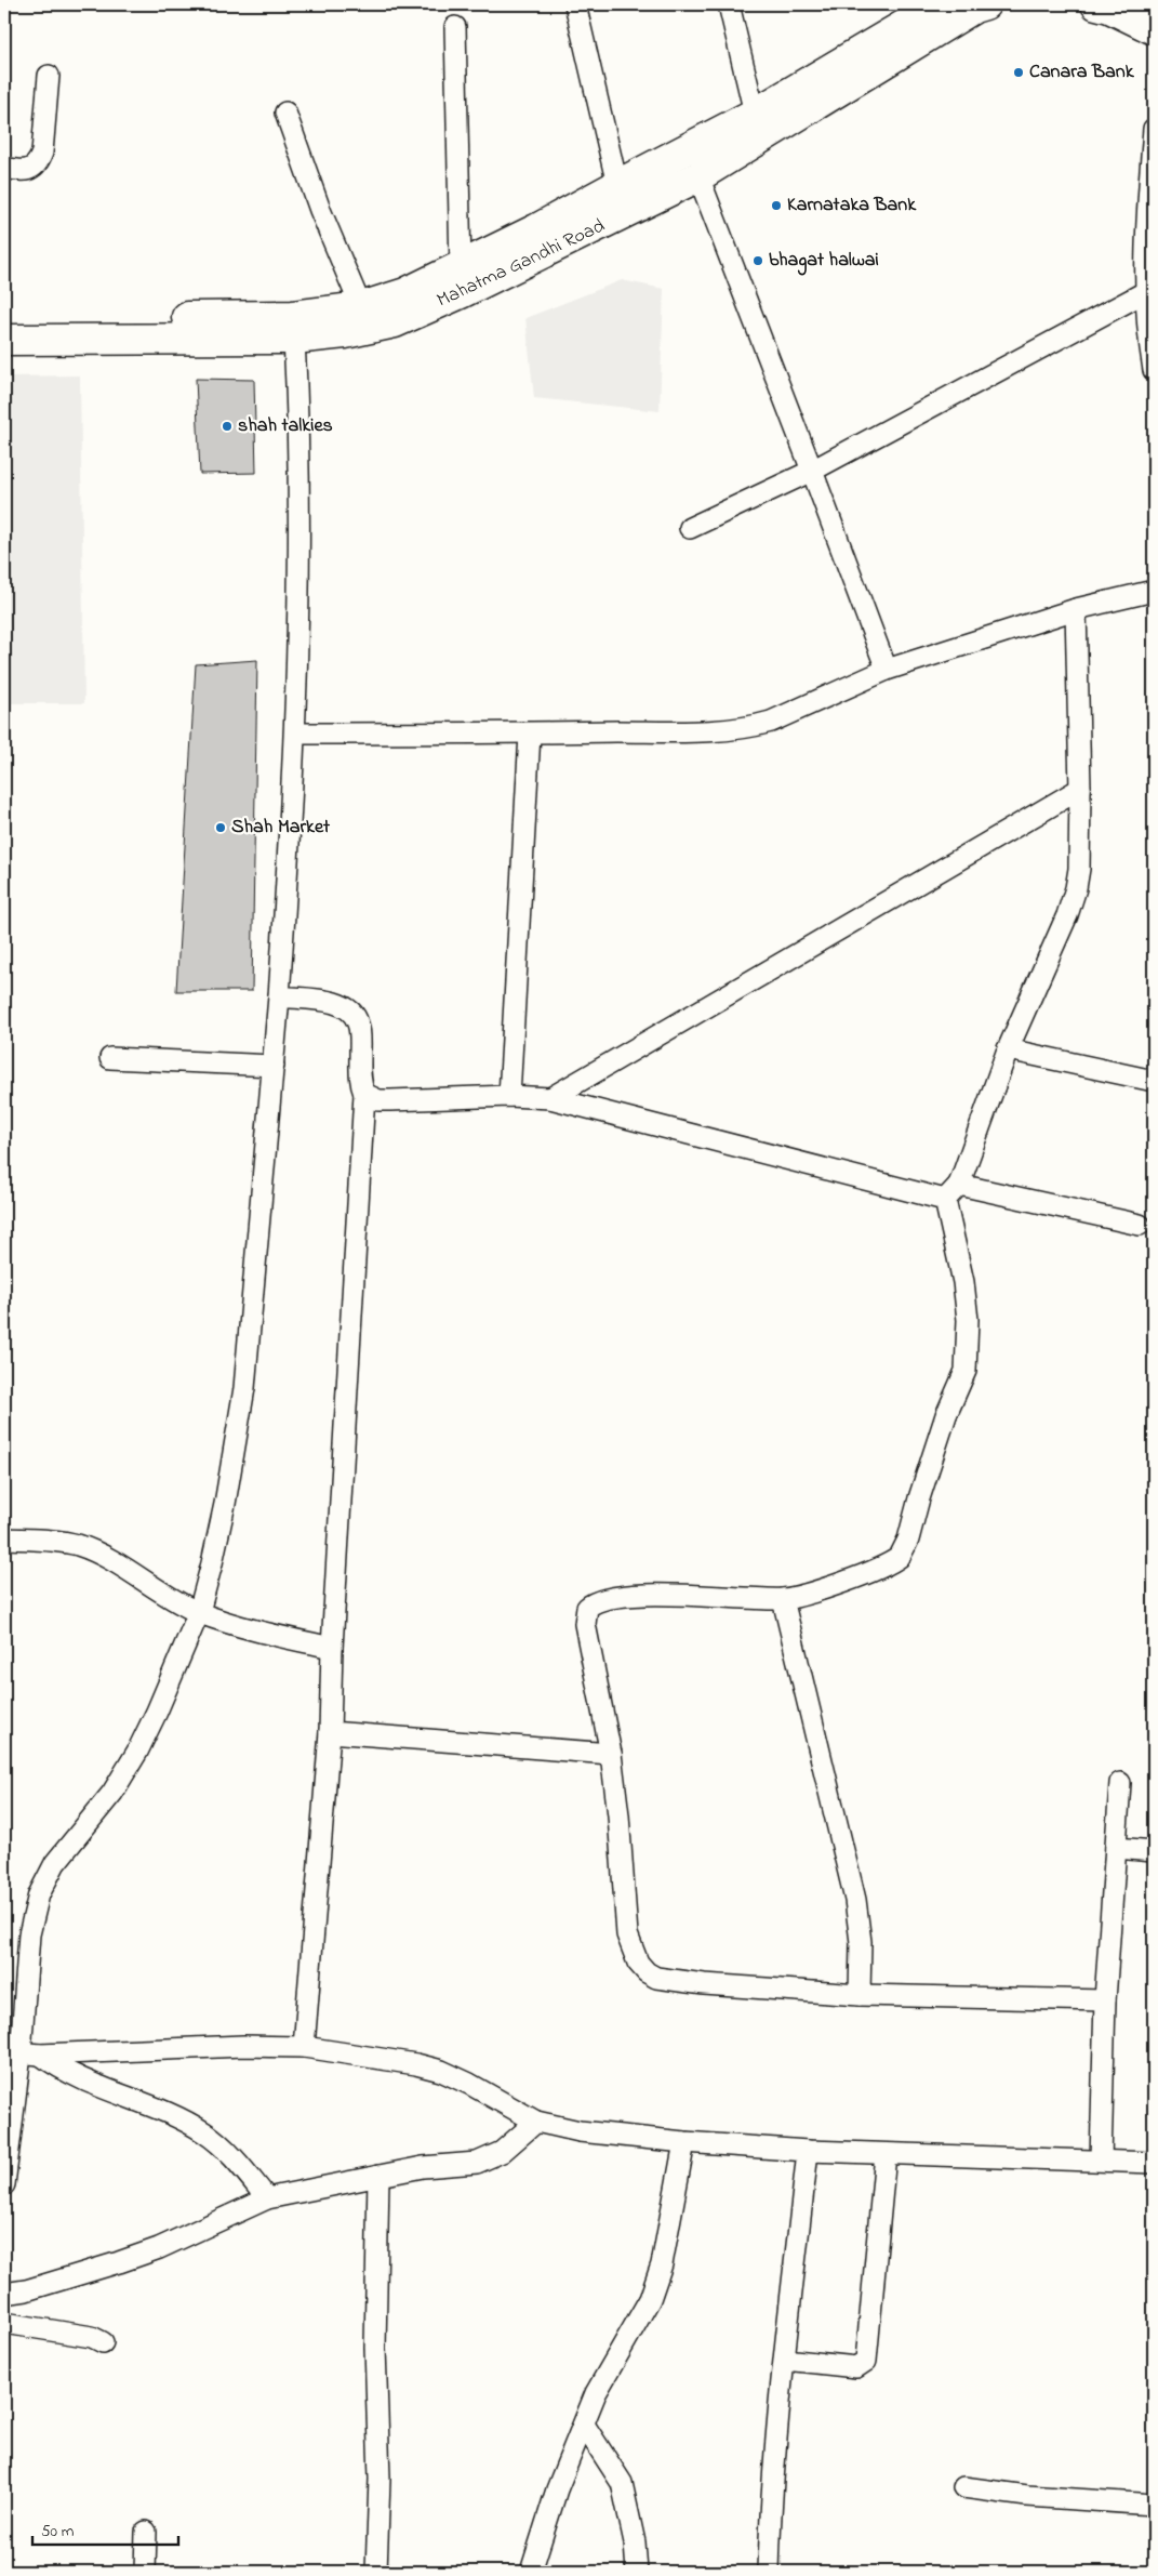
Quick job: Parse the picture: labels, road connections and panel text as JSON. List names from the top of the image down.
{
  "streets": {
    "highway": ["Mahatma Gandhi Road"]
  },
  "places": [
    "Canara Bank",
    "Karnataka Bank",
    "bhagat halwai",
    "shah talkies",
    "Shah Market"
  ],
  "scale_bar": "50 m"
}
